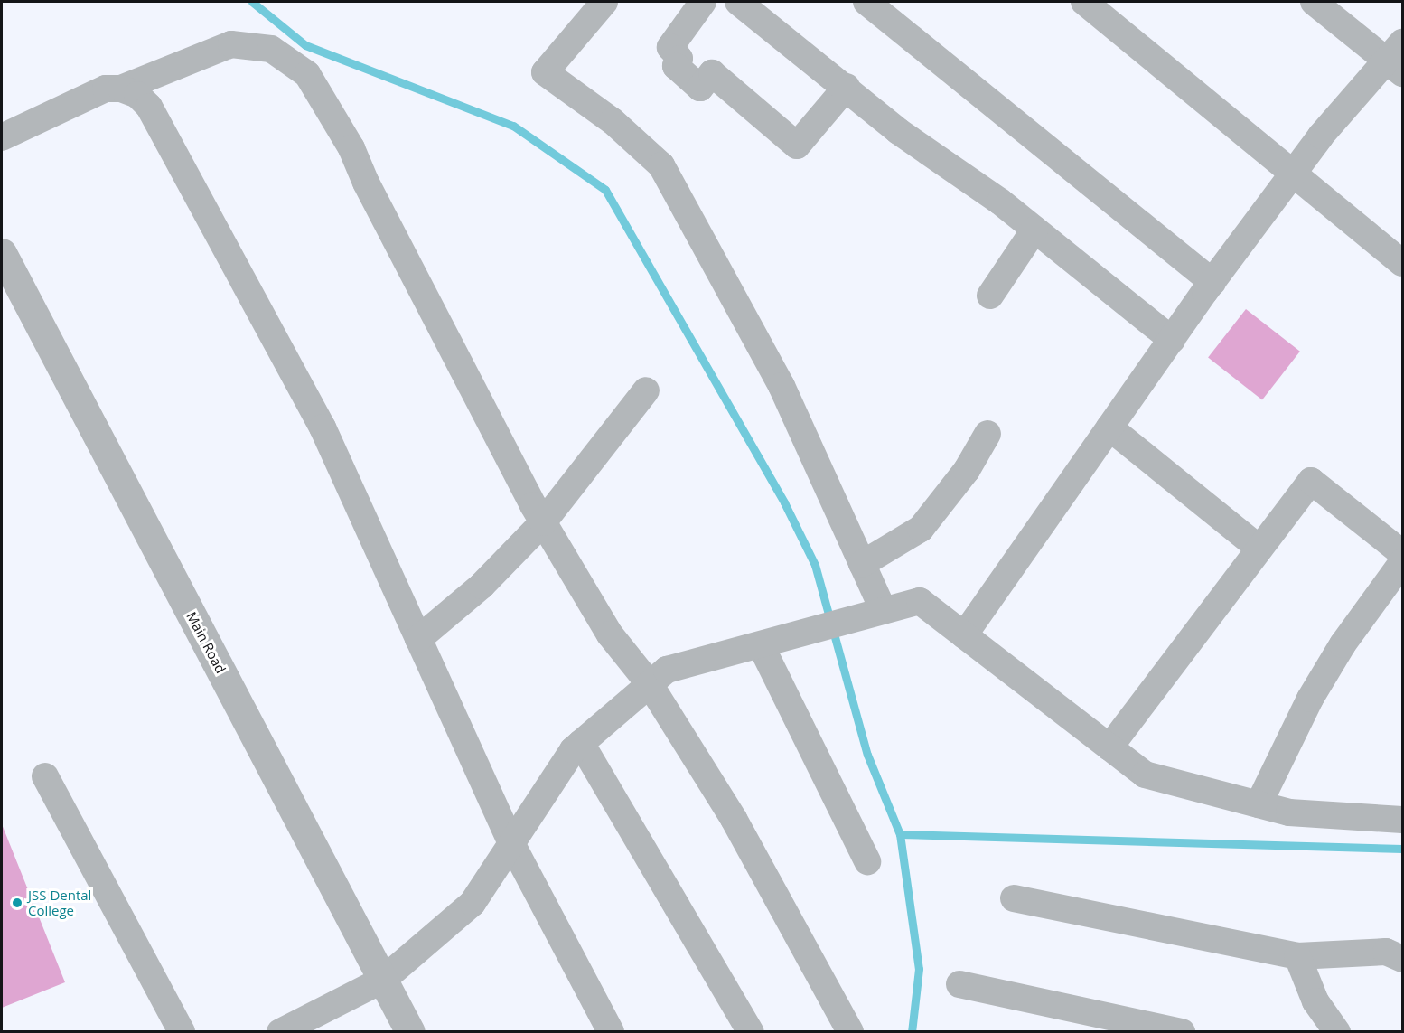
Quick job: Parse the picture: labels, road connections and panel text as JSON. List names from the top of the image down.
{
  "streets": {
    "street": ["Main Road"]
  },
  "places": ["JSS Dental College"]
}
